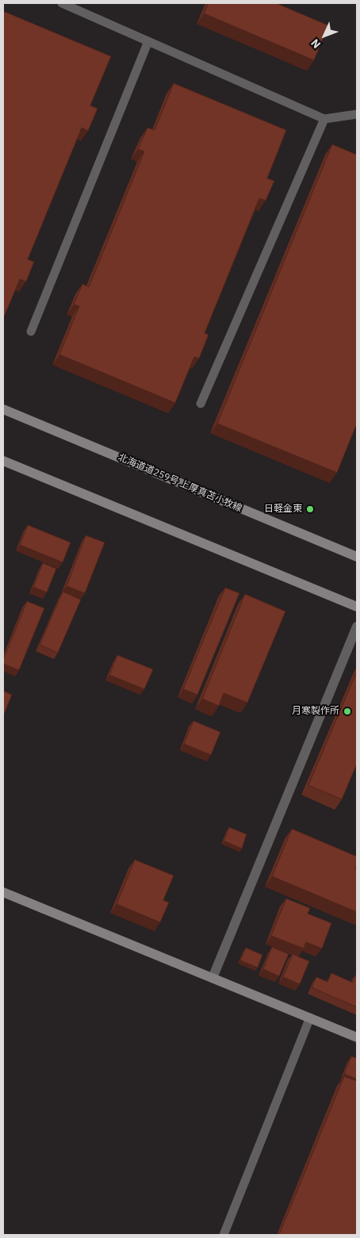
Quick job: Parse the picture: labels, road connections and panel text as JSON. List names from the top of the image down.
{
  "streets": {
    "main road": ["北海道道259号 上厚真苫小牧線"]
  },
  "places": ["日軽金東", "月寒製作所"],
  "north": "bottom left"
}
